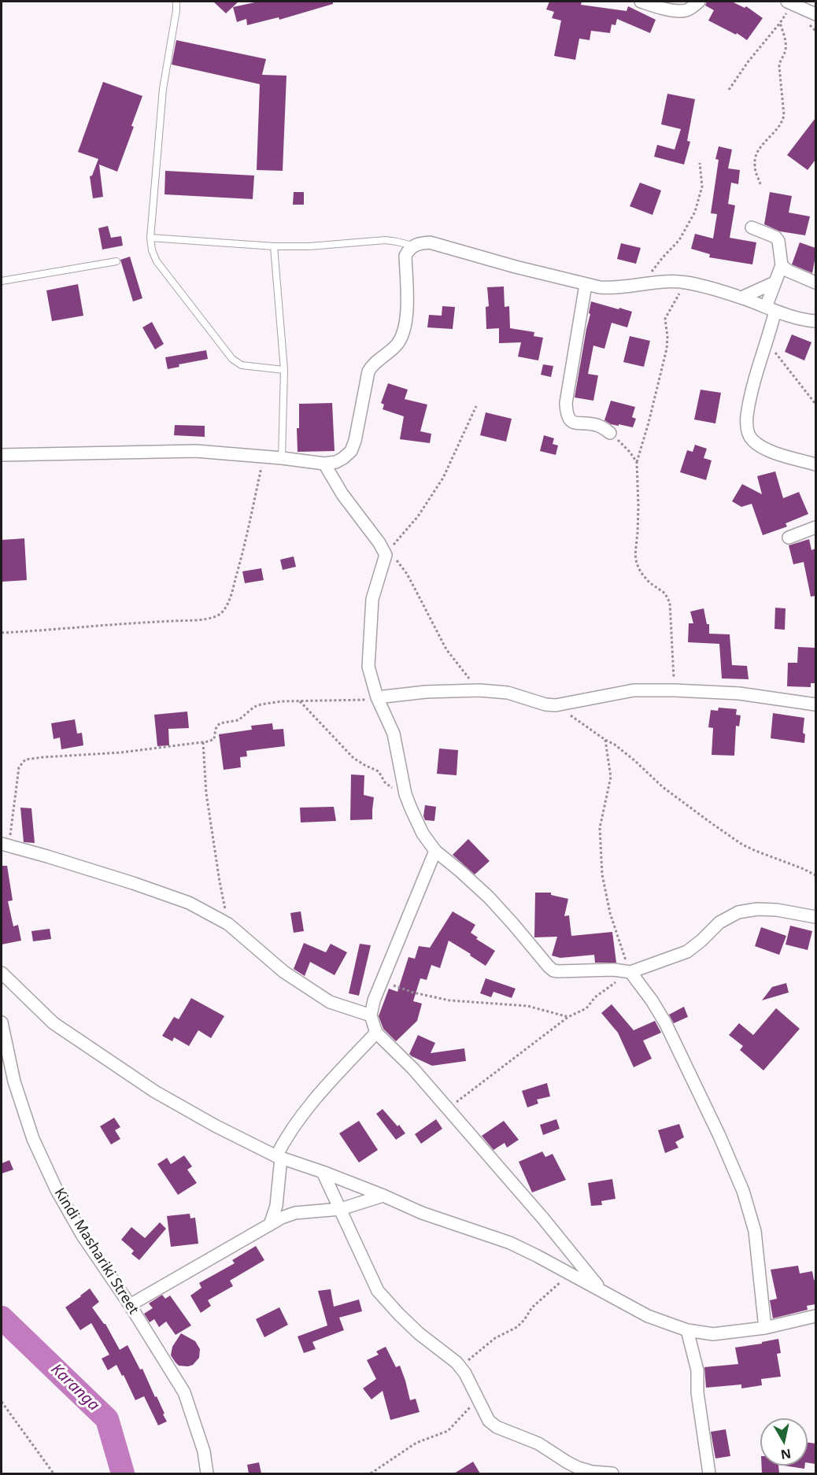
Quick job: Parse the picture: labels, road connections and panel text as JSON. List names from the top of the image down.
{
  "streets": {
    "street": ["Kindi Mashariki Street"]
  },
  "water": ["Karanga"],
  "north": "bottom"
}
